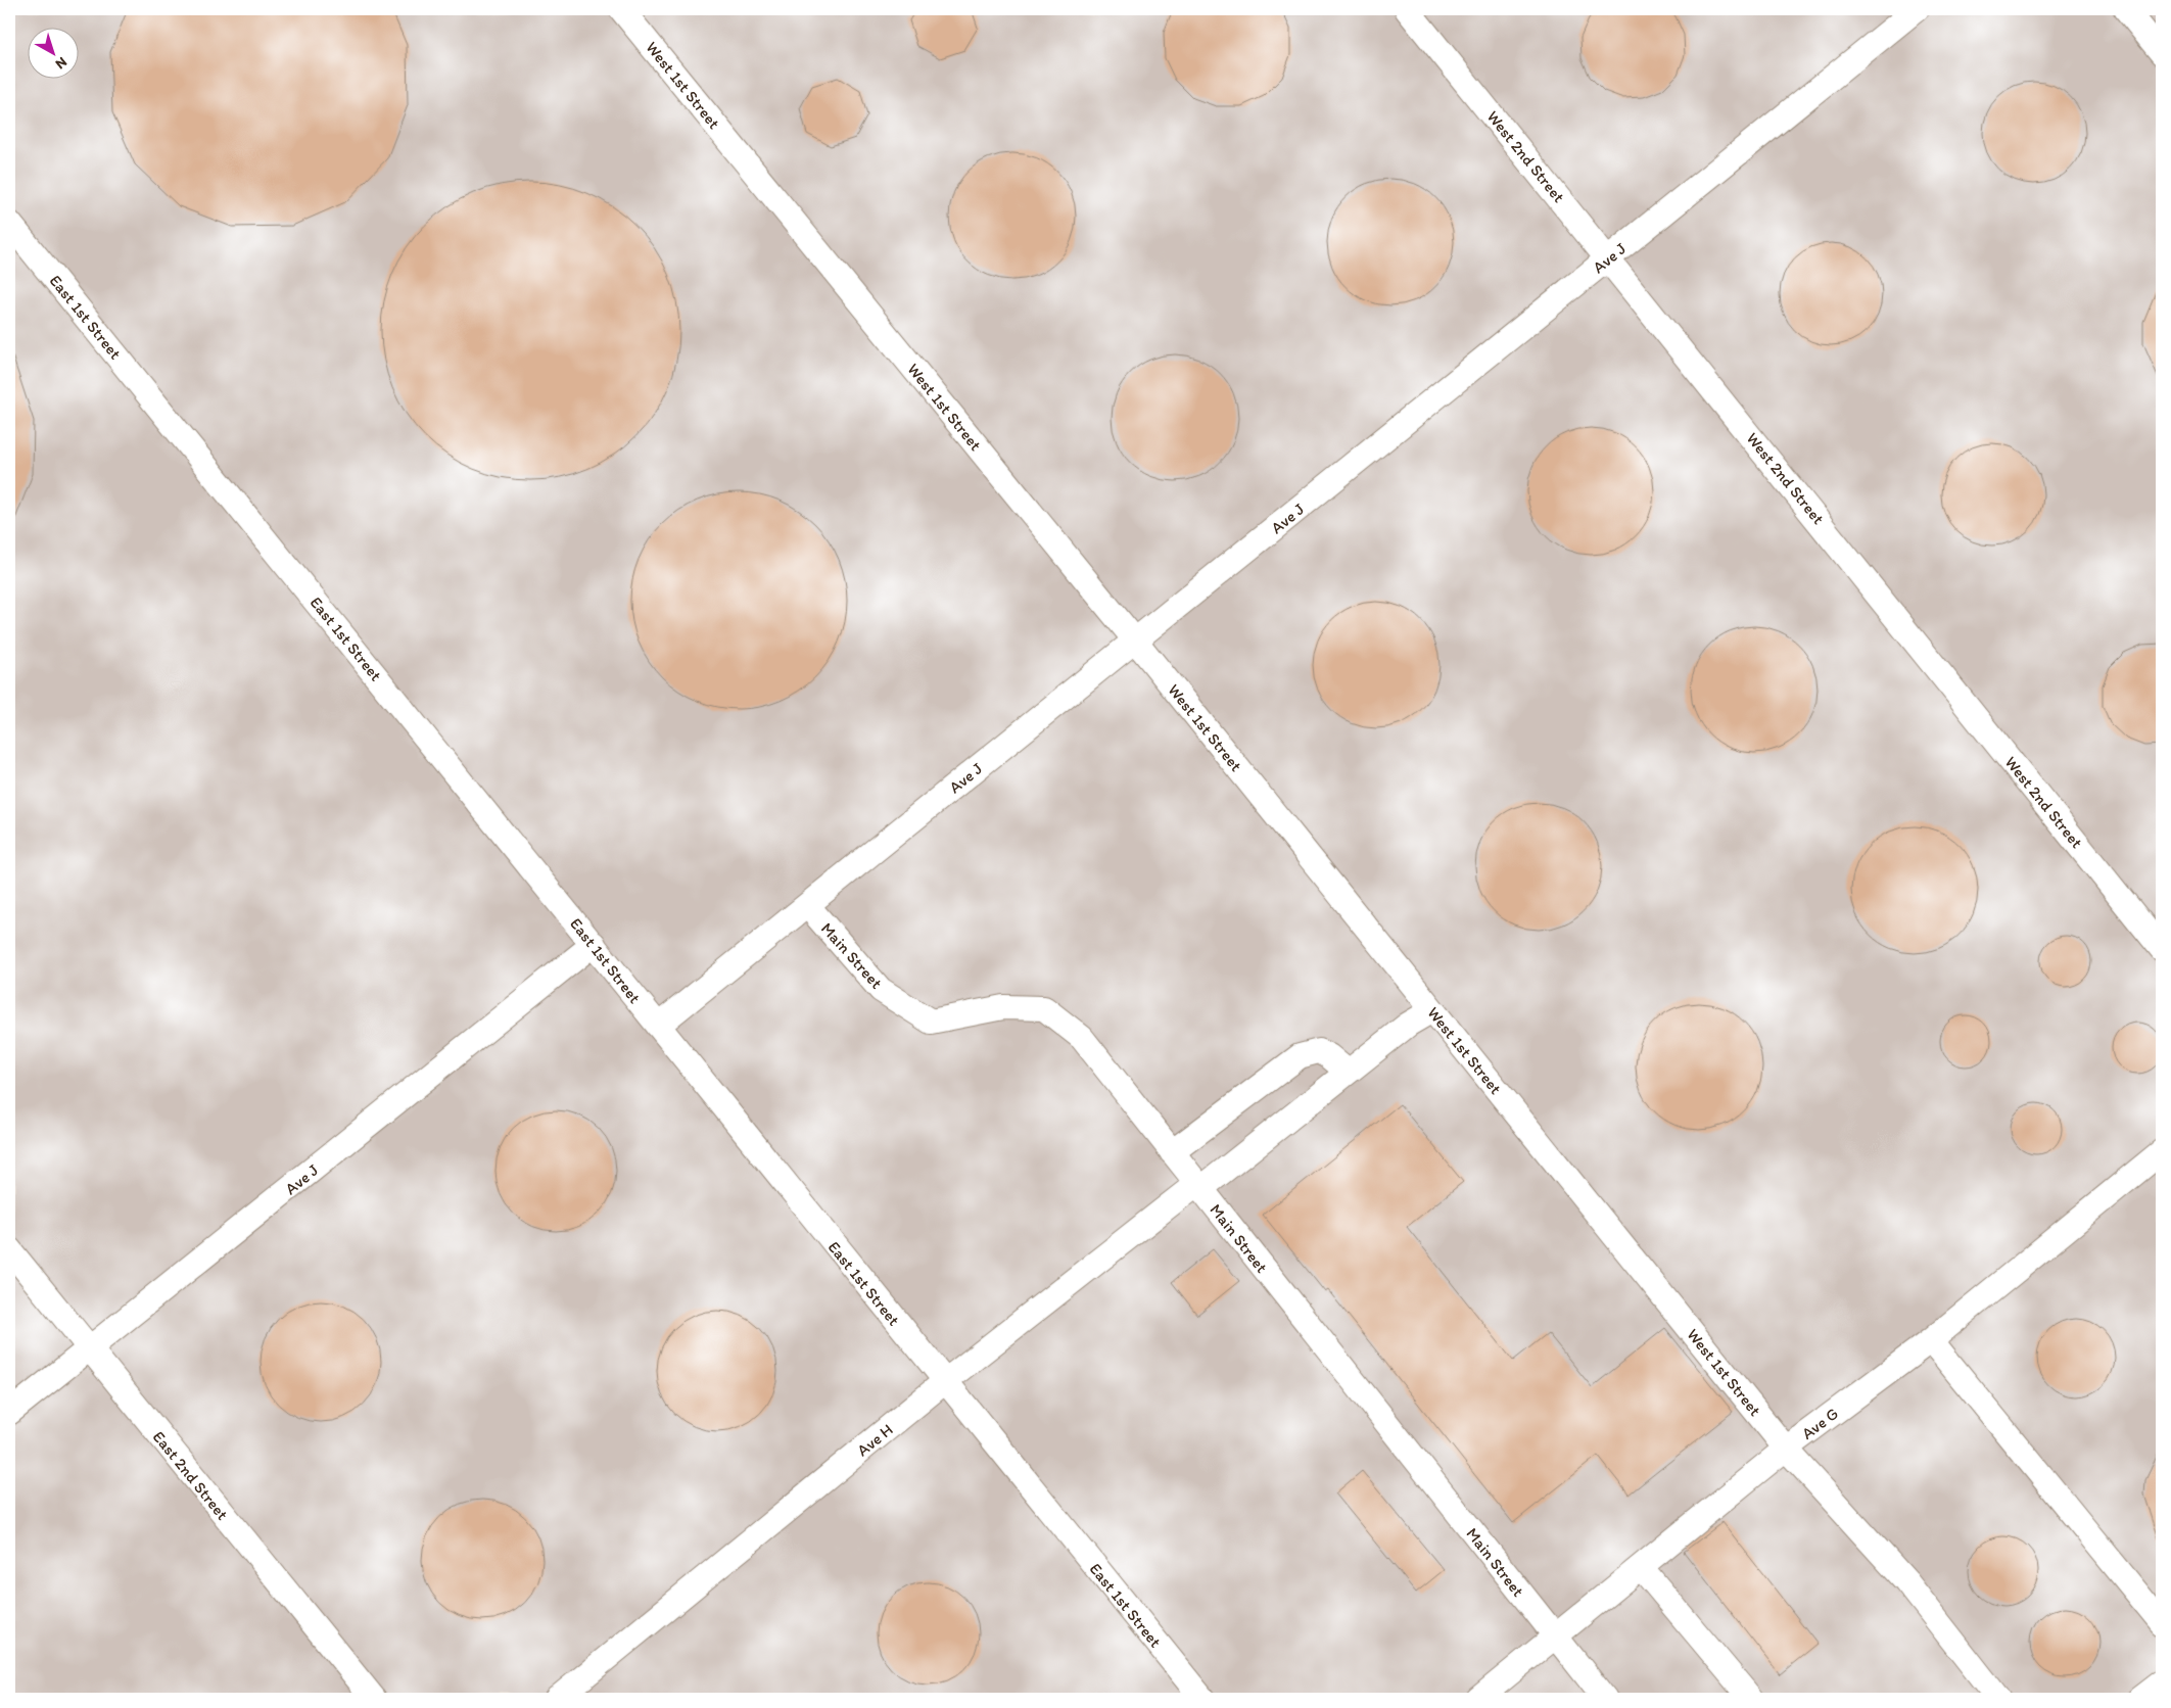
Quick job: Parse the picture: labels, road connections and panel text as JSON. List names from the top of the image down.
{
  "streets": {
    "street": [
      "West 1st Street",
      "West 2nd Street",
      "Ave J",
      "East 1st Street",
      "Main Street",
      "Ave G",
      "Ave H",
      "East 2nd Street"
    ]
  },
  "crossings": [
    ["West 1st Street", "Ave J"],
    ["West 1st Street", "Ave G"],
    ["West 1st Street", "Ave H"],
    ["West 2nd Street", "Ave J"],
    ["Ave J", "East 1st Street"],
    ["Ave J", "Main Street"],
    ["Ave J", "East 2nd Street"],
    ["East 1st Street", "Ave H"],
    ["Main Street", "Ave G"],
    ["Main Street", "Ave H"]
  ],
  "north": "bottom right"
}
